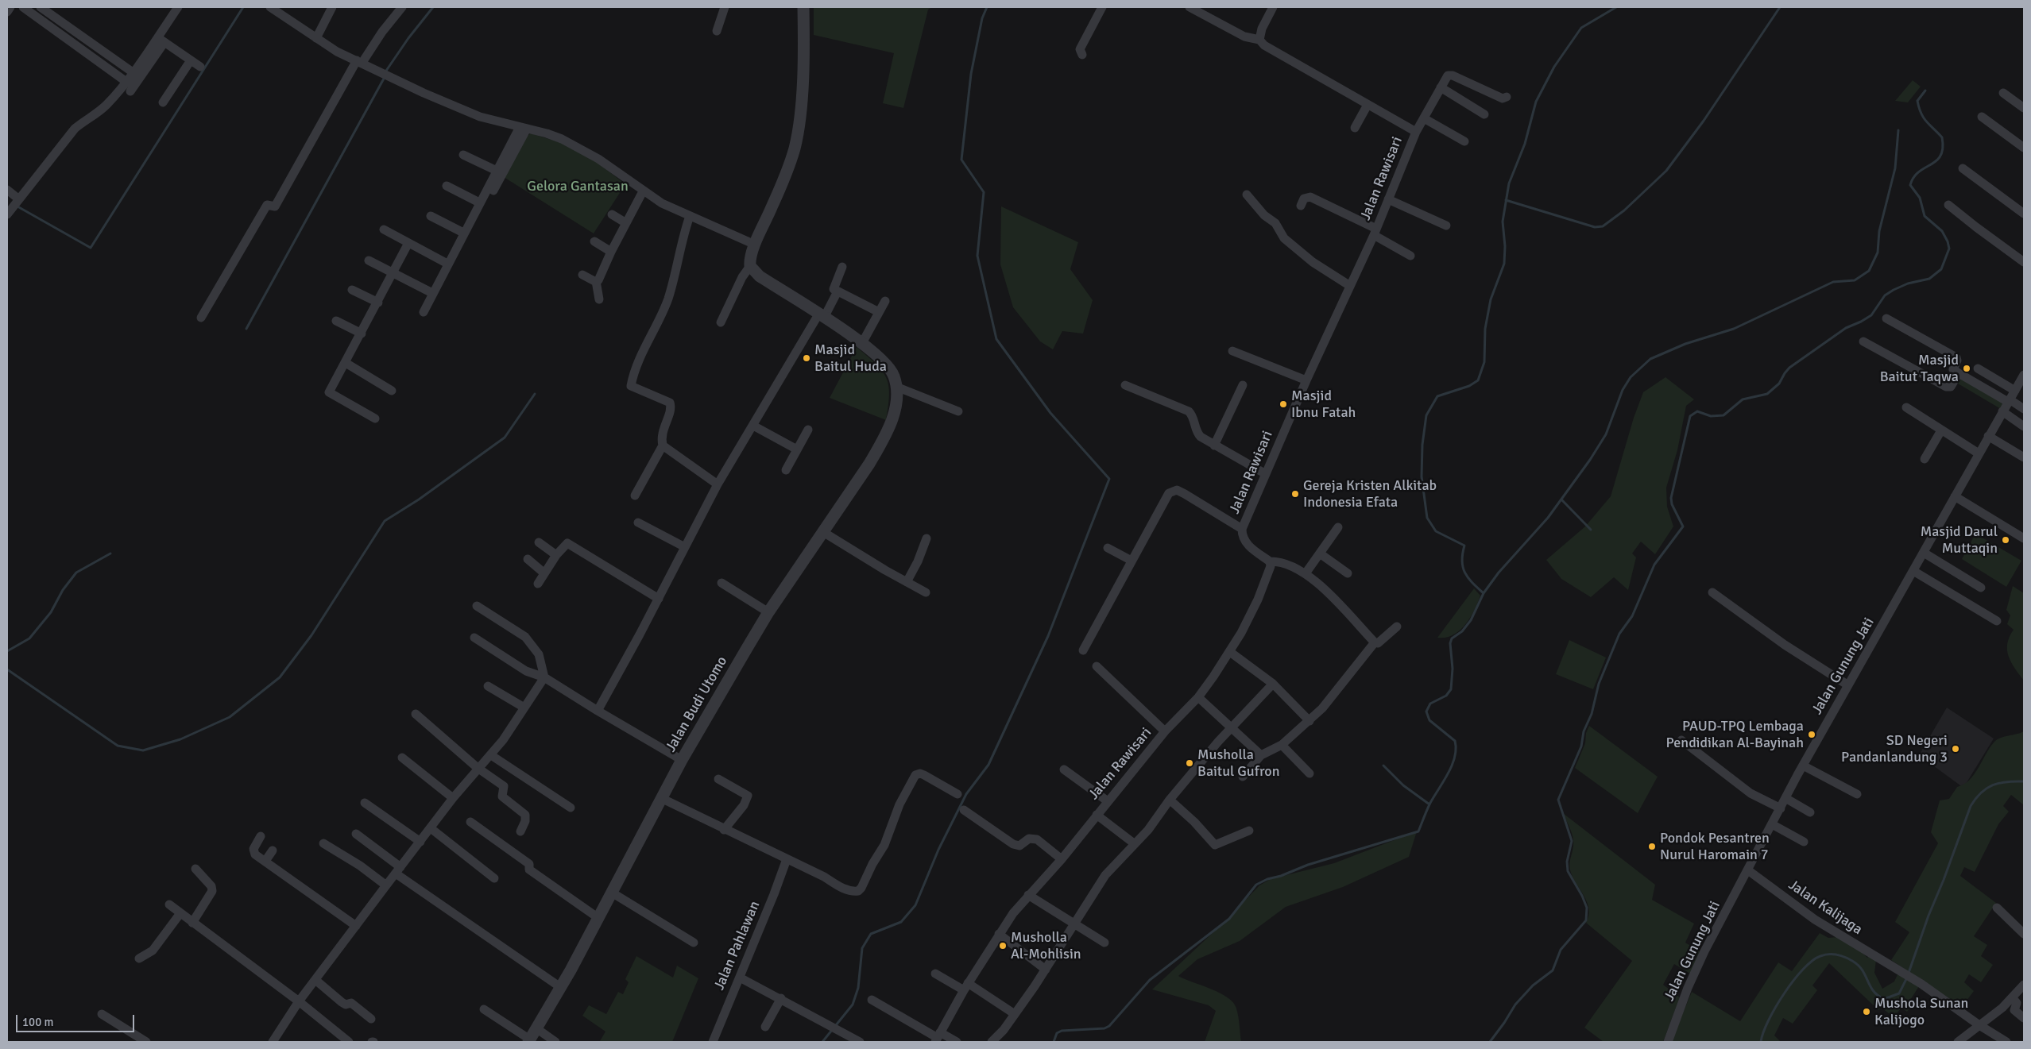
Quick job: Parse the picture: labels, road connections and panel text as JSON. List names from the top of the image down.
{
  "streets": {
    "street": [
      "Jalan Rawisari",
      "Jalan Gunung Jati",
      "Jalan Budi Utomo",
      "Jalan Kalijaga",
      "Jalan Pahlawan"
    ]
  },
  "crossings": [
    ["Jalan Gunung Jati", "Jalan Kalijaga"]
  ],
  "parks": ["Gelora Gantasan"],
  "places": [
    "Masjid Baitul Huda",
    "Masjid Baitut Taqwa",
    "Masjid Ibnu Fatah",
    "Gereja Kristen Alkitab Indonesia Efata",
    "Masjid Darul Muttaqin",
    "PAUD-TPQ Lembaga Pendidikan Al-Bayinah",
    "SD Negeri Pandanlandung 3",
    "Musholla Baitul Gufron",
    "Pondok Pesantren Nurul Haromain 7",
    "Musholla Al-Mohlisin",
    "Mushola Sunan Kalijogo"
  ],
  "scale_bar": "100 m"
}
